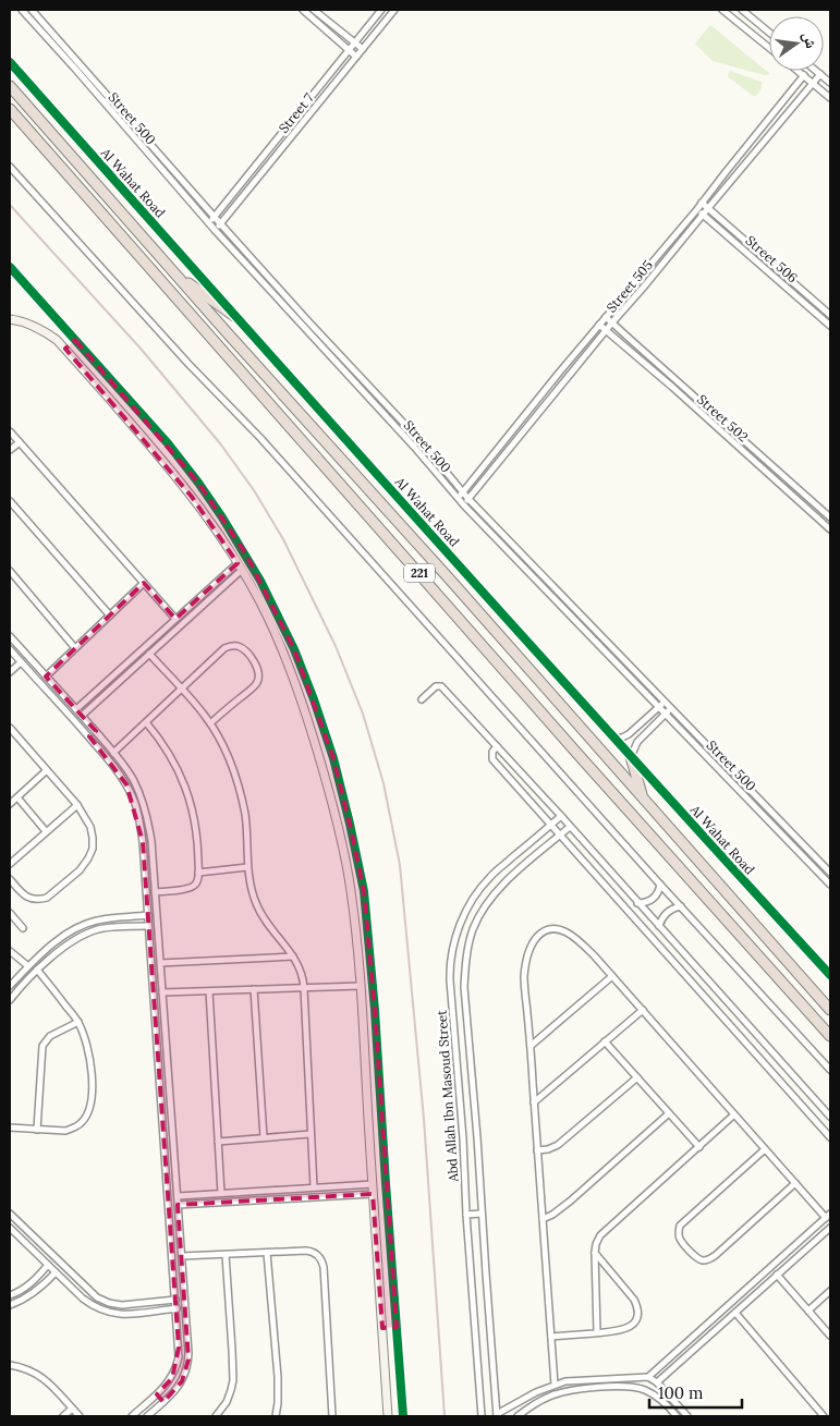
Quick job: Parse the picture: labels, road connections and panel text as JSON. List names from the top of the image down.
{
  "streets": {
    "highway": ["Al Wahat Road", "221"],
    "street": [
      "Street 7",
      "Street 500",
      "Street 506",
      "Street 505",
      "Street 502",
      "Abd Allah Ibn Masoud Street"
    ]
  },
  "crossings": [
    ["Street 7", "Street 500"],
    ["Street 500", "Street 505"],
    ["Street 506", "Street 505"],
    ["Street 505", "Street 502"]
  ],
  "scale_bar": "100 m",
  "north": "right"
}
